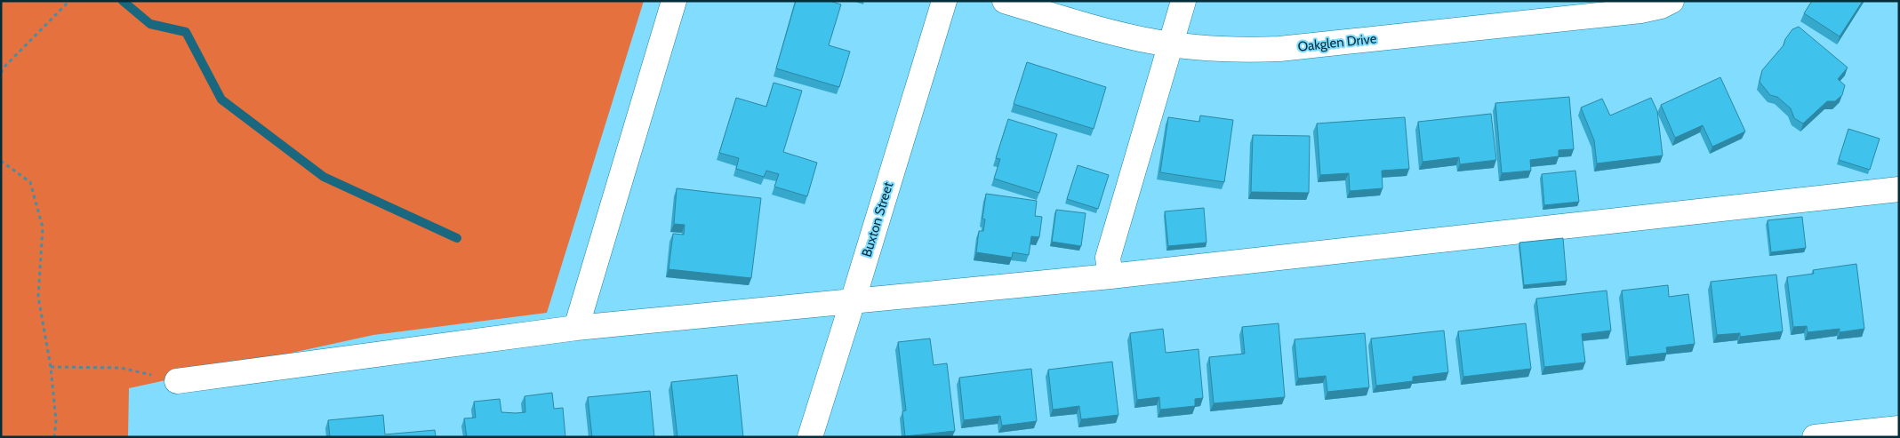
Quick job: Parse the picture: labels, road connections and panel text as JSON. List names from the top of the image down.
{
  "streets": {
    "street": ["Oakglen Drive", "Buxton Street"]
  }
}
